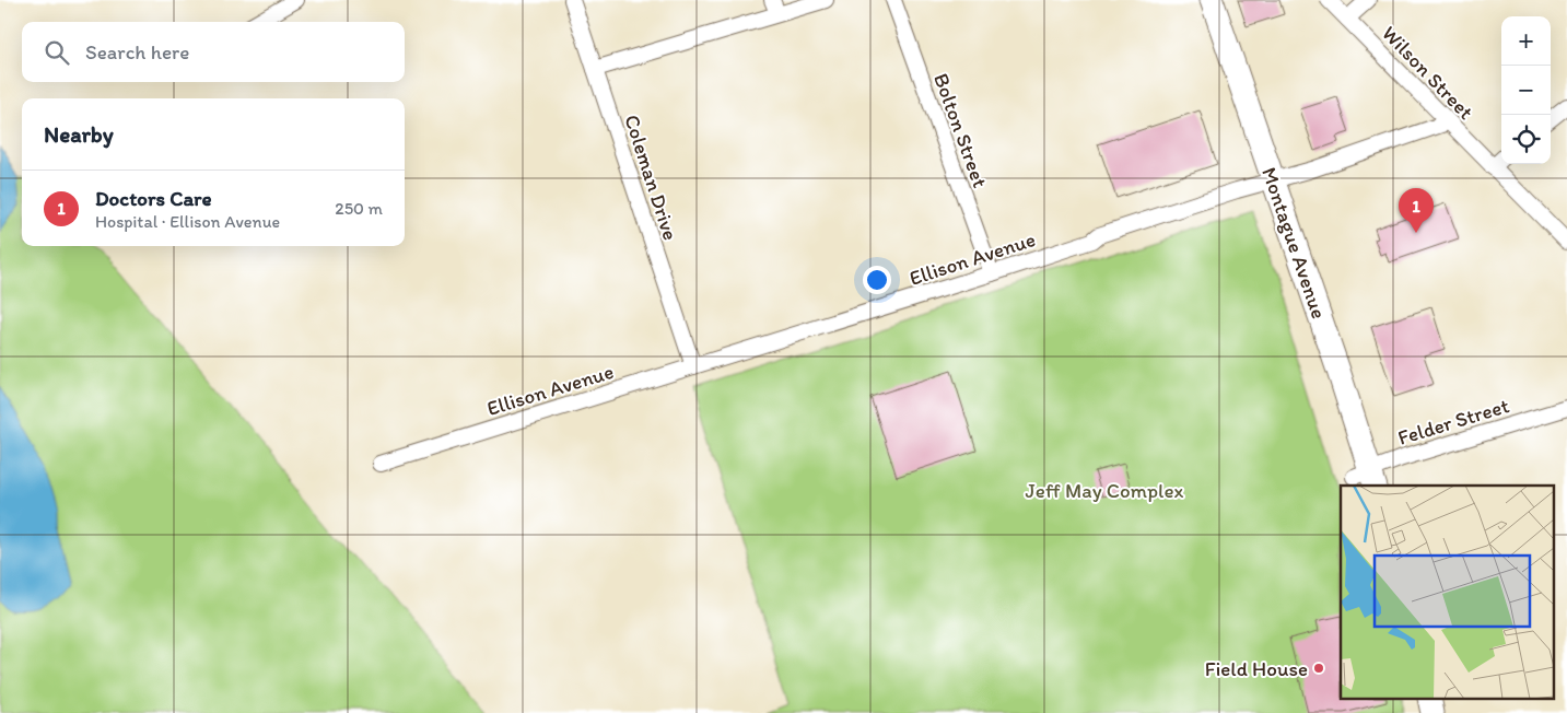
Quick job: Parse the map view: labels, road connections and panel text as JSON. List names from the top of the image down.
{
  "streets": {
    "main road": ["Montague Avenue"],
    "street": [
      "Wilson Street",
      "Bolton Street",
      "Coleman Drive",
      "Ellison Avenue",
      "Felder Street"
    ]
  },
  "crossings": [
    ["Wilson Street", "Ellison Avenue"],
    ["Bolton Street", "Ellison Avenue"],
    ["Coleman Drive", "Ellison Avenue"],
    ["Montague Avenue", "Ellison Avenue"],
    ["Montague Avenue", "Felder Street"]
  ],
  "parks": ["Jeff May Complex"],
  "places": ["Field House"],
  "page": {
    "map_buttons": ["+", "−"],
    "search": "Search here",
    "heading": "Nearby",
    "list": [
      {
        "mark": "1",
        "name": "Doctors Care",
        "note": "Hospital · Ellison Avenue",
        "value": "250 m"
      }
    ],
    "pins": "1"
  }
}
